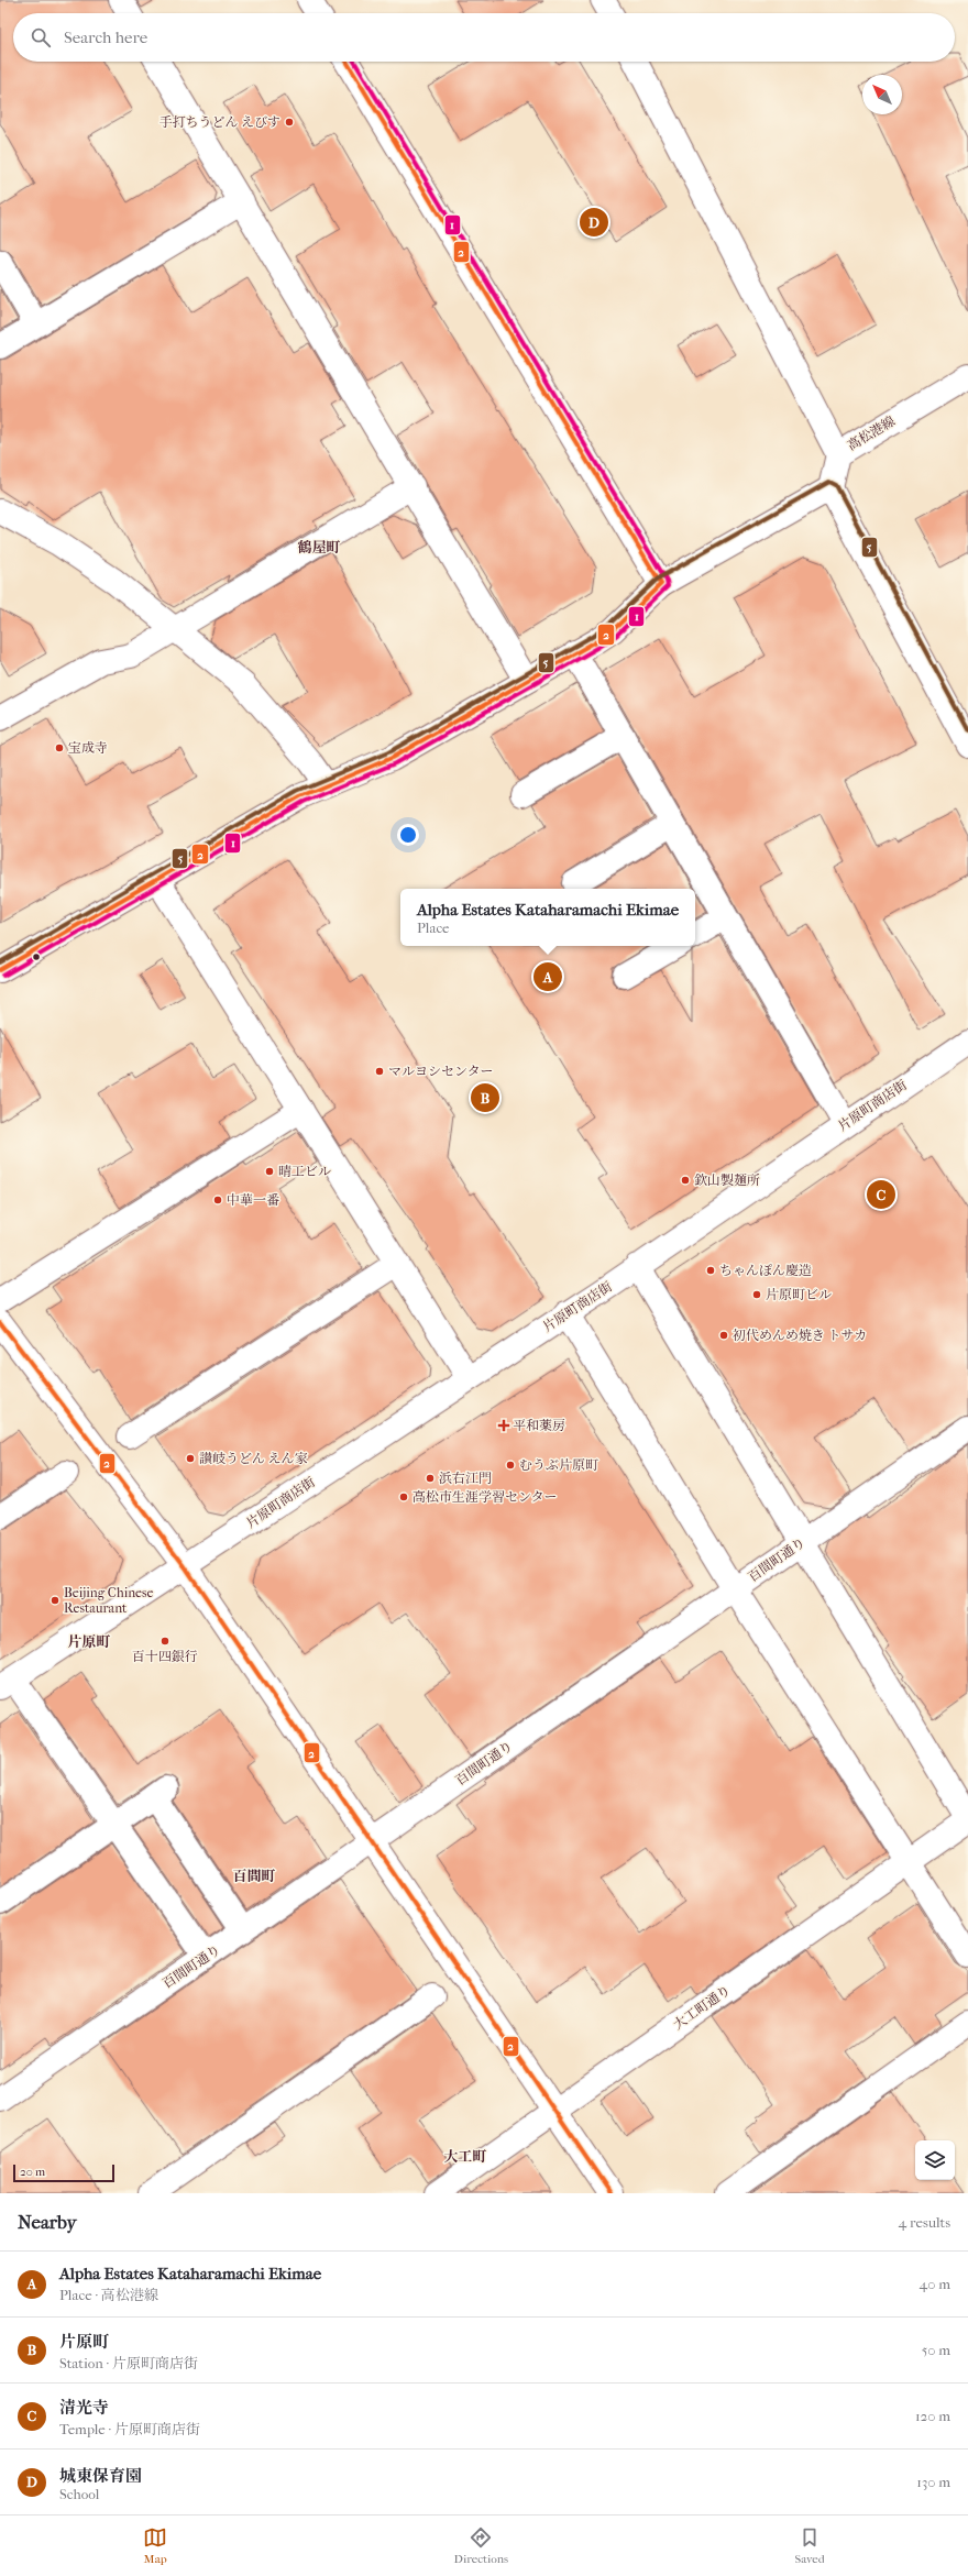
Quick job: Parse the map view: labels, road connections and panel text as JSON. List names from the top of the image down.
{
  "streets": {
    "street": [
      "高松港線",
      "片原町商店街",
      "百間町通り",
      "大工町通り"
    ]
  },
  "districts": [
    "鶴屋町",
    "片原町",
    "百間町",
    "大工町"
  ],
  "places": {
    "other": [
      "手打ちうどん えびす",
      "宝成寺",
      "マルヨシセンター",
      "晴工ビル",
      "欽山製麺所",
      "中華一番",
      "ちゃんぽん慶造",
      "片原町ビル",
      "初代めんめ焼き トサカ",
      "讃岐うどん えん家",
      "むうぶ片原町",
      "浜右江門",
      "高松市生涯学習センター",
      "Beijing Chinese Restaurant",
      "百十四銀行"
    ],
    "health": ["平和薬房"]
  },
  "lines": ["transit line 2", "transit line 1", "transit line 5"],
  "scale_bar": "20 m",
  "north": "top left",
  "page": {
    "search": "Search here",
    "pins": [
      "D",
      "A",
      "B",
      "C"
    ],
    "popup": ["Alpha Estates Kataharamachi Ekimae", "Place"],
    "scale": "20 m",
    "heading": ["Nearby", "4 results"],
    "list": [
      {
        "mark": "A",
        "name": "Alpha Estates Kataharamachi Ekimae",
        "note": "Place · 高松港線",
        "value": "40 m"
      },
      {
        "mark": "B",
        "name": "片原町",
        "note": "Station · 片原町商店街",
        "value": "50 m"
      },
      {
        "mark": "C",
        "name": "清光寺",
        "note": "Temple · 片原町商店街",
        "value": "120 m"
      },
      {
        "mark": "D",
        "name": "城東保育園",
        "note": "School",
        "value": "130 m"
      }
    ],
    "nav": ["Map", "Directions", "Saved"]
  }
}
